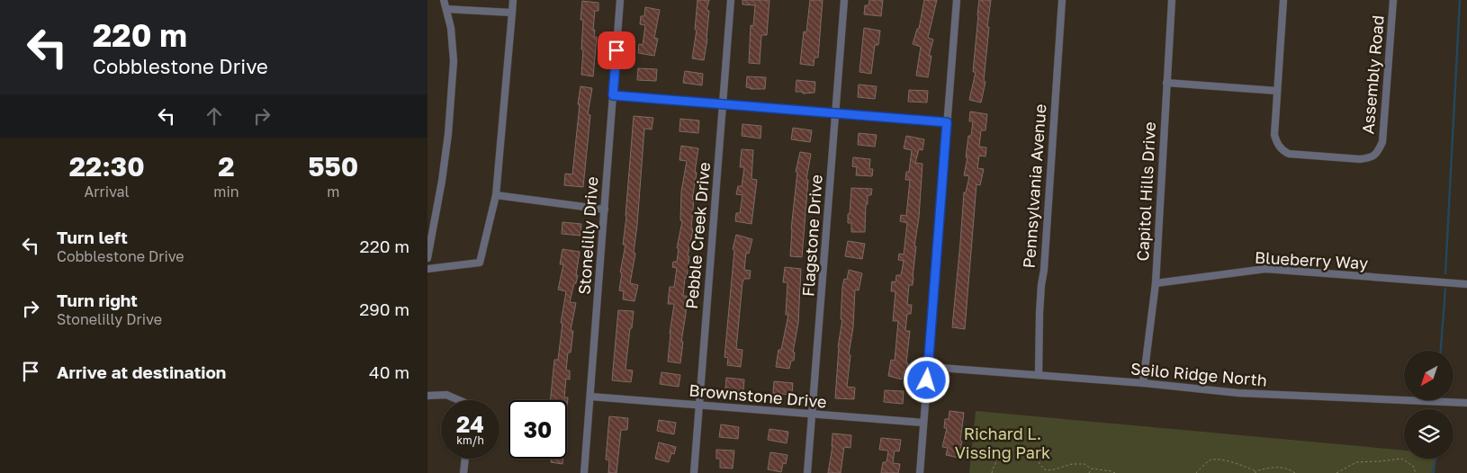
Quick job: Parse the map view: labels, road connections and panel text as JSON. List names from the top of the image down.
{
  "streets": {
    "street": [
      "Assembly Road",
      "Pennsylvania Avenue",
      "Capitol Hills Drive",
      "Stonelilly Drive",
      "Pebble Creek Drive",
      "Flagstone Drive",
      "Blueberry Way",
      "Seilo Ridge North",
      "Brownstone Drive"
    ]
  },
  "crossings": [
    ["Pennsylvania Avenue", "Seilo Ridge North"],
    ["Capitol Hills Drive", "Blueberry Way"],
    ["Capitol Hills Drive", "Seilo Ridge North"],
    ["Stonelilly Drive", "Brownstone Drive"],
    ["Pebble Creek Drive", "Brownstone Drive"],
    ["Flagstone Drive", "Brownstone Drive"]
  ],
  "parks": ["Richard L. Vissing Park"],
  "north": "bottom left",
  "page": {
    "turn": ["220 m", "Cobblestone Drive"],
    "eta": [
      "22:30",
      "Arrival",
      "2",
      "min",
      "550",
      "m"
    ],
    "list": [
      {
        "name": "Turn left",
        "note": "Cobblestone Drive",
        "value": "220 m"
      },
      {
        "name": "Turn right",
        "note": "Stonelilly Drive",
        "value": "290 m"
      },
      {
        "name": "Arrive at destination",
        "value": "40 m"
      }
    ],
    "speed": "24 km/h",
    "limit": "30"
  }
}
